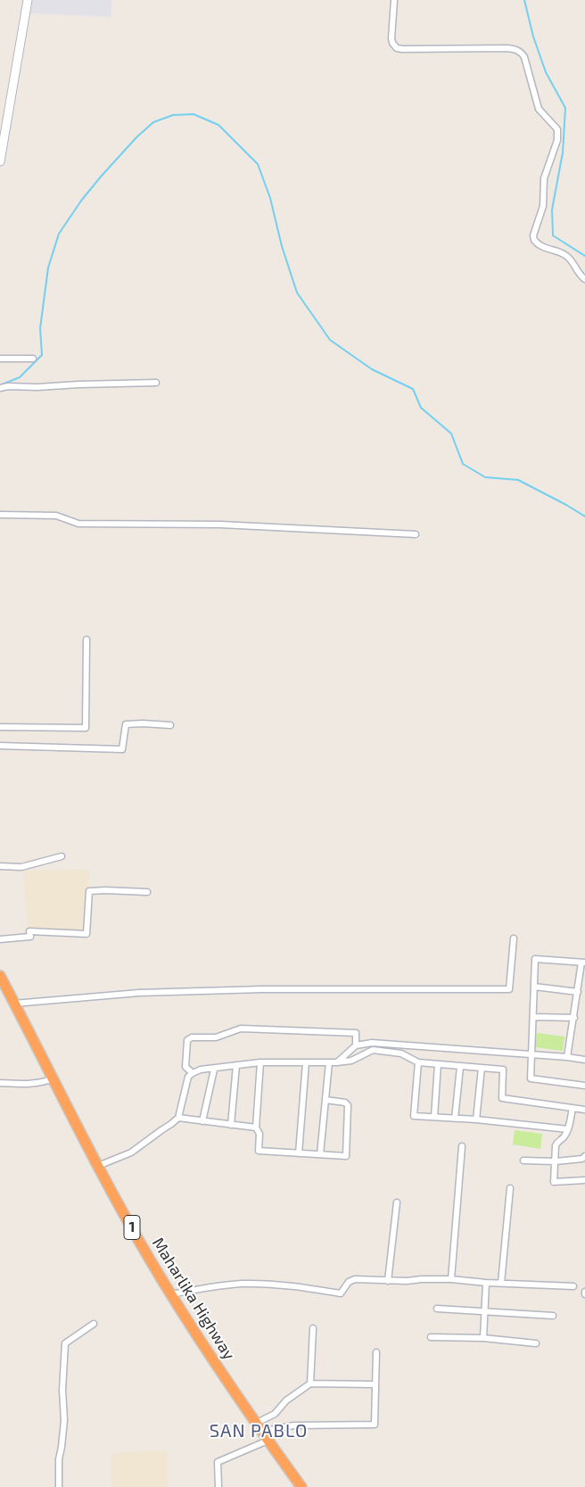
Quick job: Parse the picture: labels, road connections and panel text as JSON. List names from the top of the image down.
{
  "streets": {
    "highway": ["1", "Maharlika Highway"]
  },
  "districts": ["SAN PABLO"]
}
